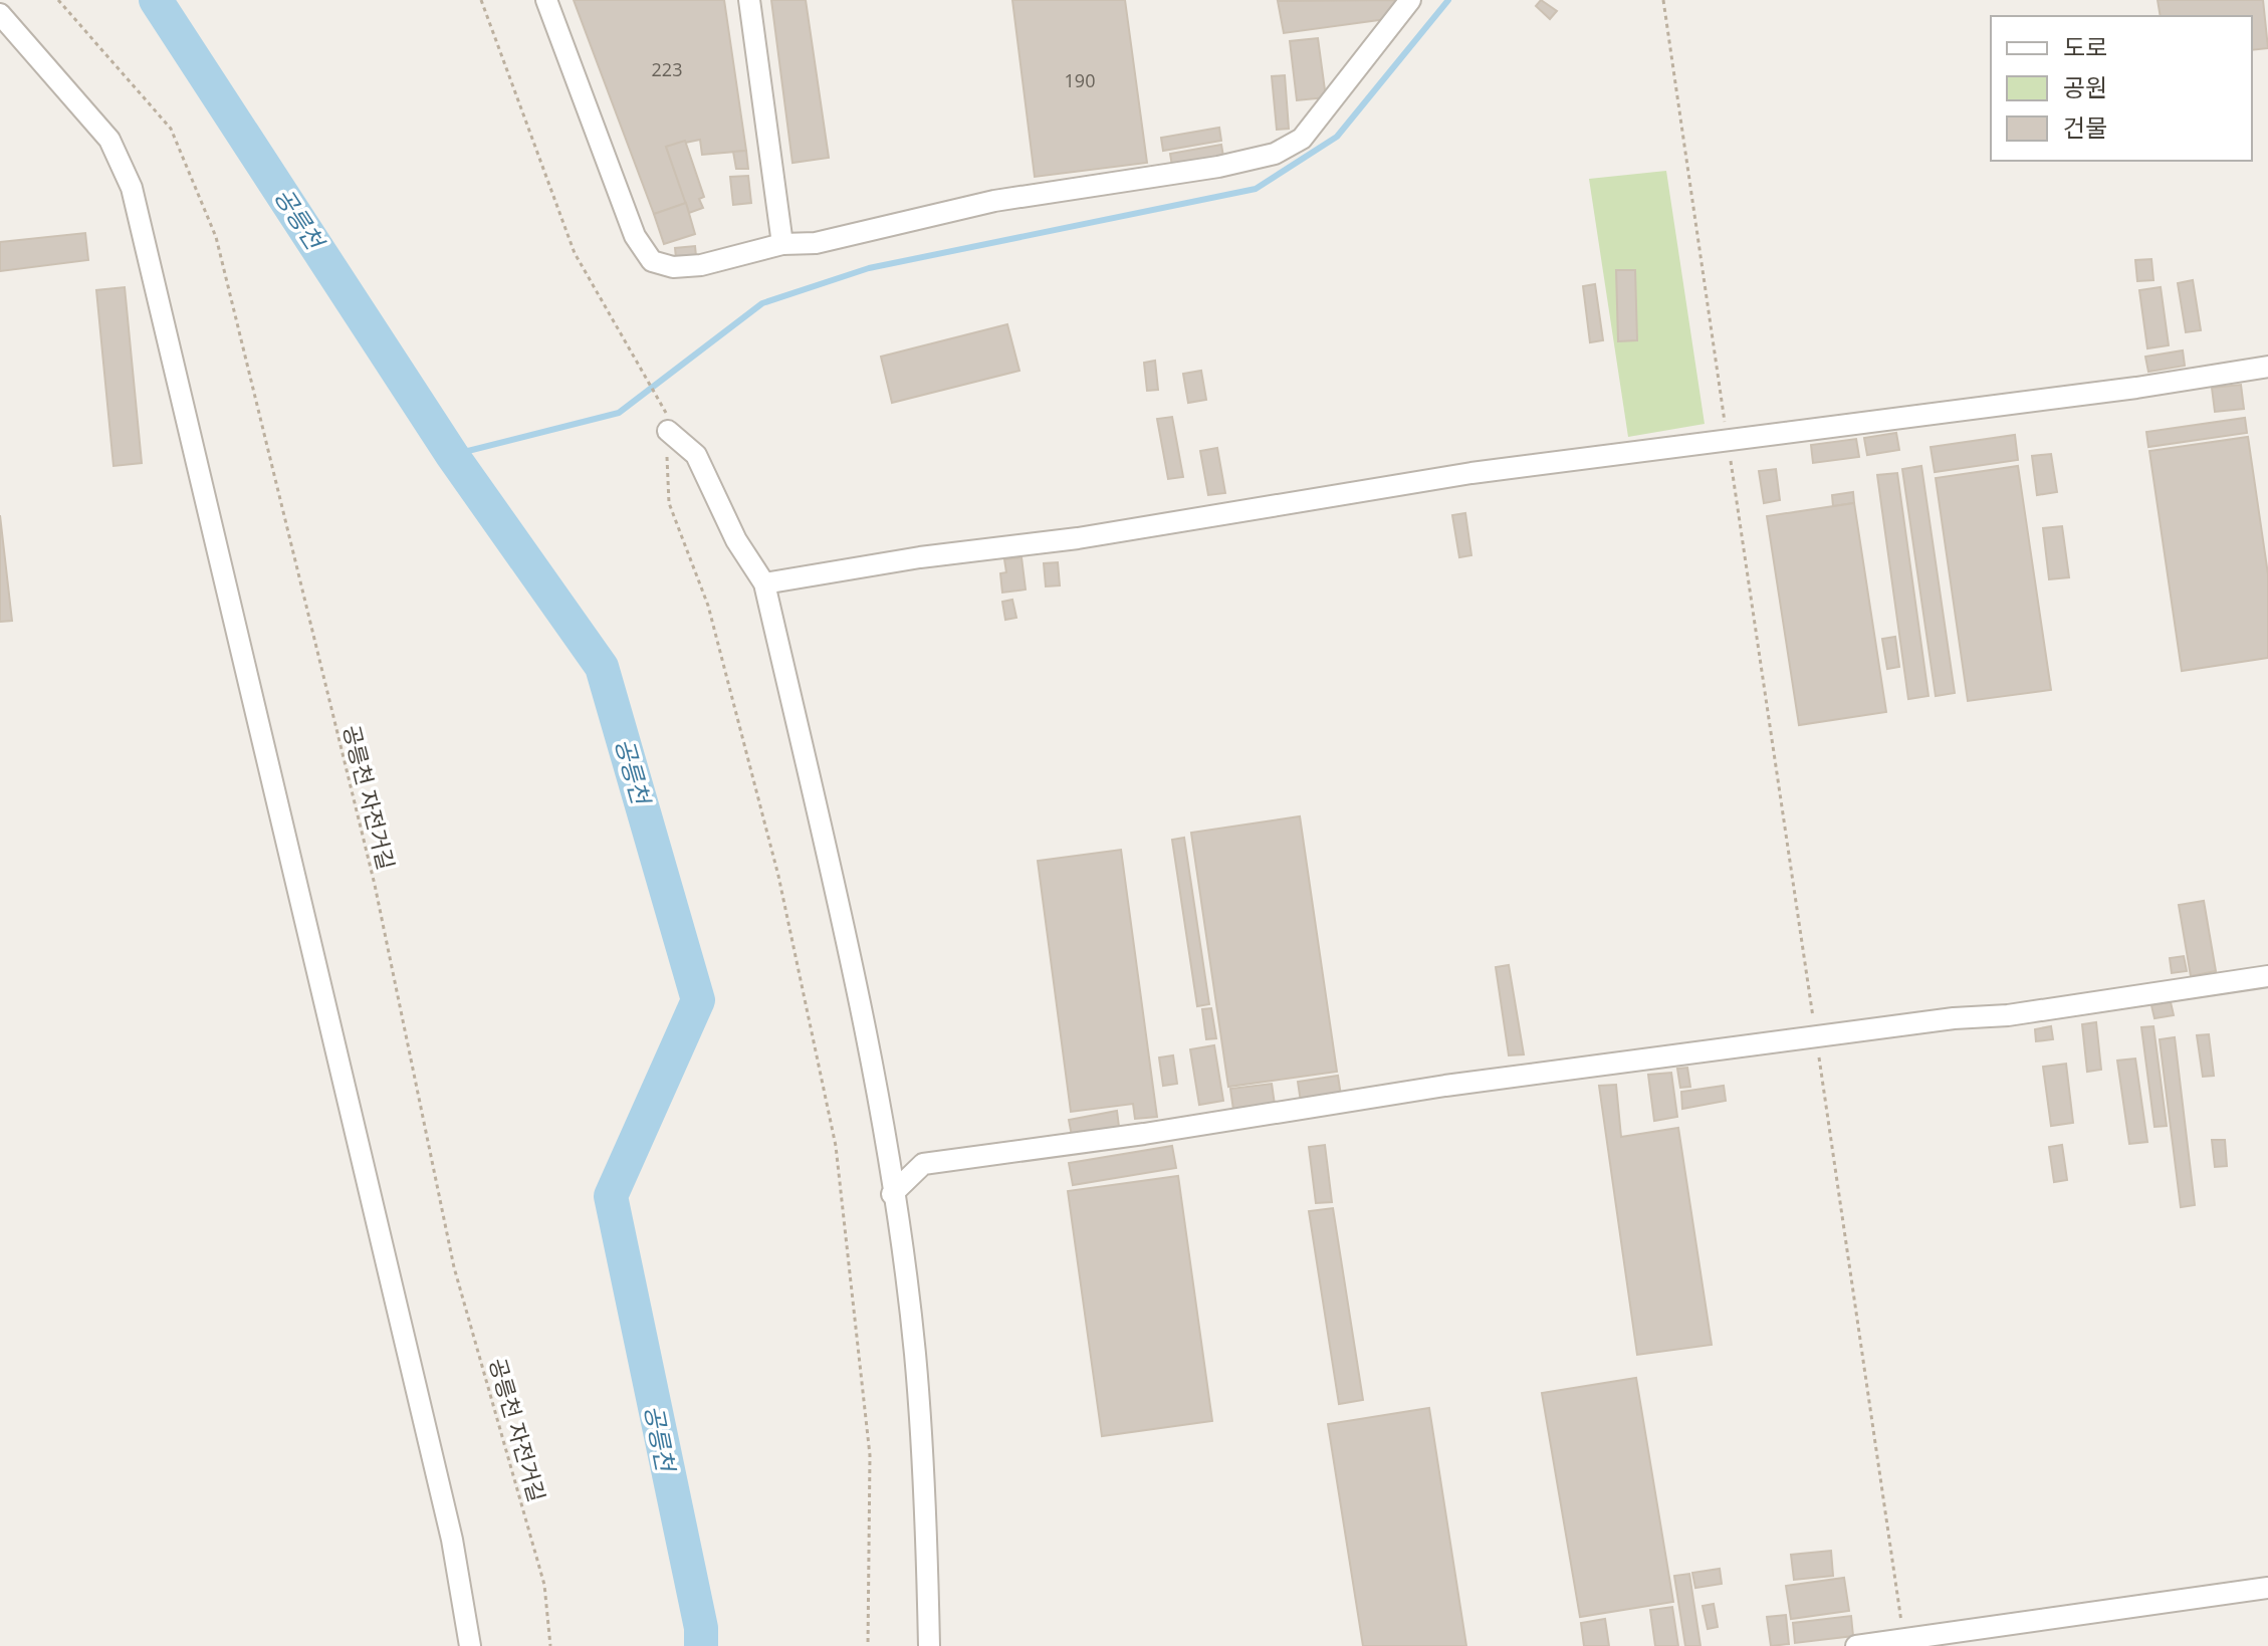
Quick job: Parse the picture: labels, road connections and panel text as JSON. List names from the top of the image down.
{
  "streets": {
    "path": ["공릉천 자전거길"]
  },
  "water": ["공릉천"],
  "house_numbers": ["223", "190"],
  "legend": ["도로", "공원", "건물"]
}
